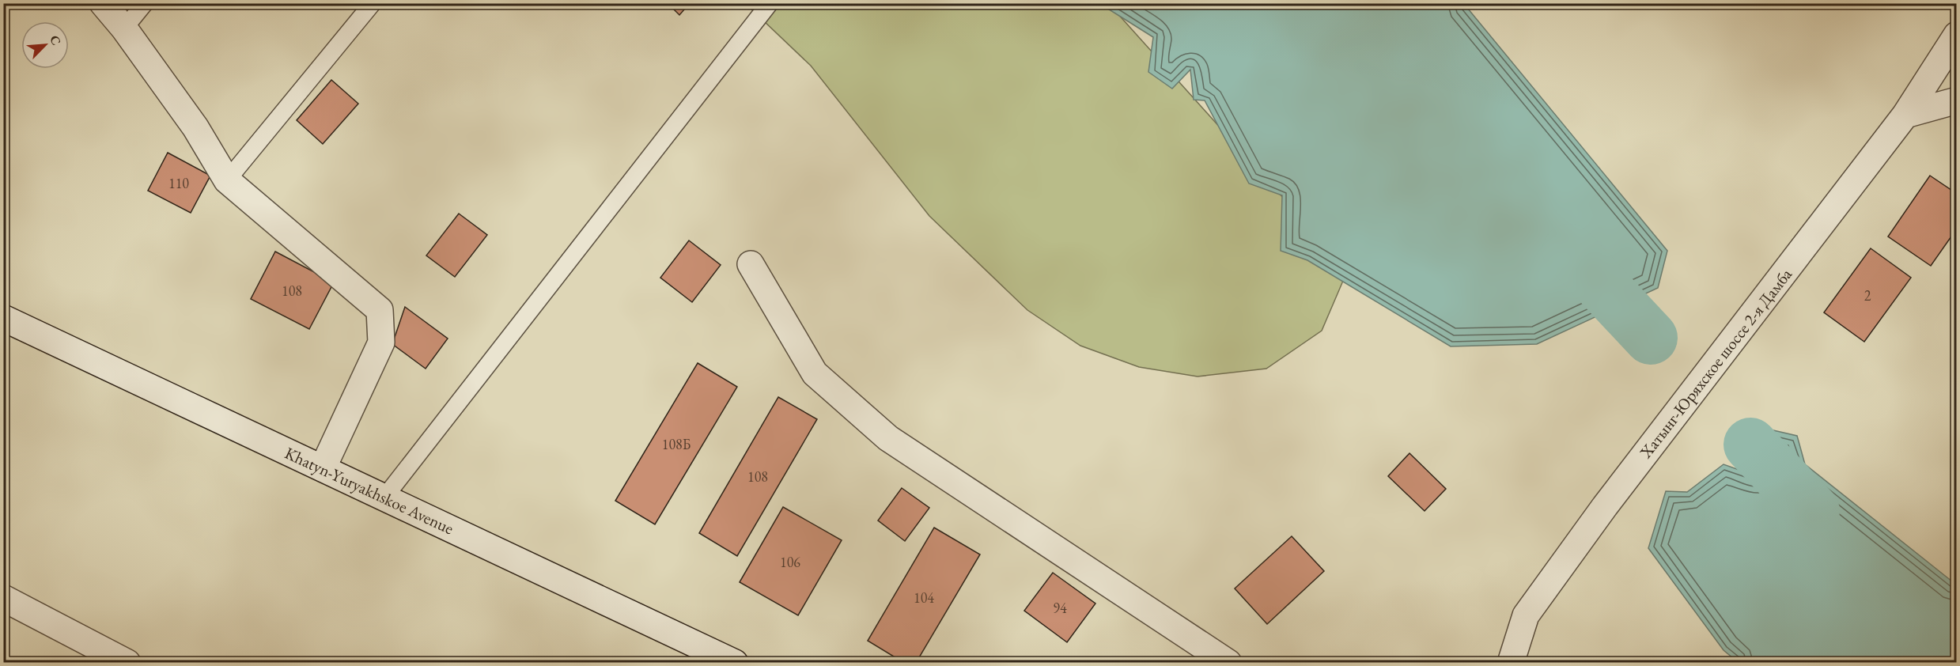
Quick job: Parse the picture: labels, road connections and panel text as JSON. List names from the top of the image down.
{
  "streets": {
    "street": ["Хатынг-Юряхское шоссе 2-я Дамба", "Khatyn-Yuryakhskoe Avenue"]
  },
  "house_numbers": [
    "110",
    "108",
    "2",
    "108Б",
    "108",
    "106",
    "104",
    "94"
  ],
  "north": "top right"
}
